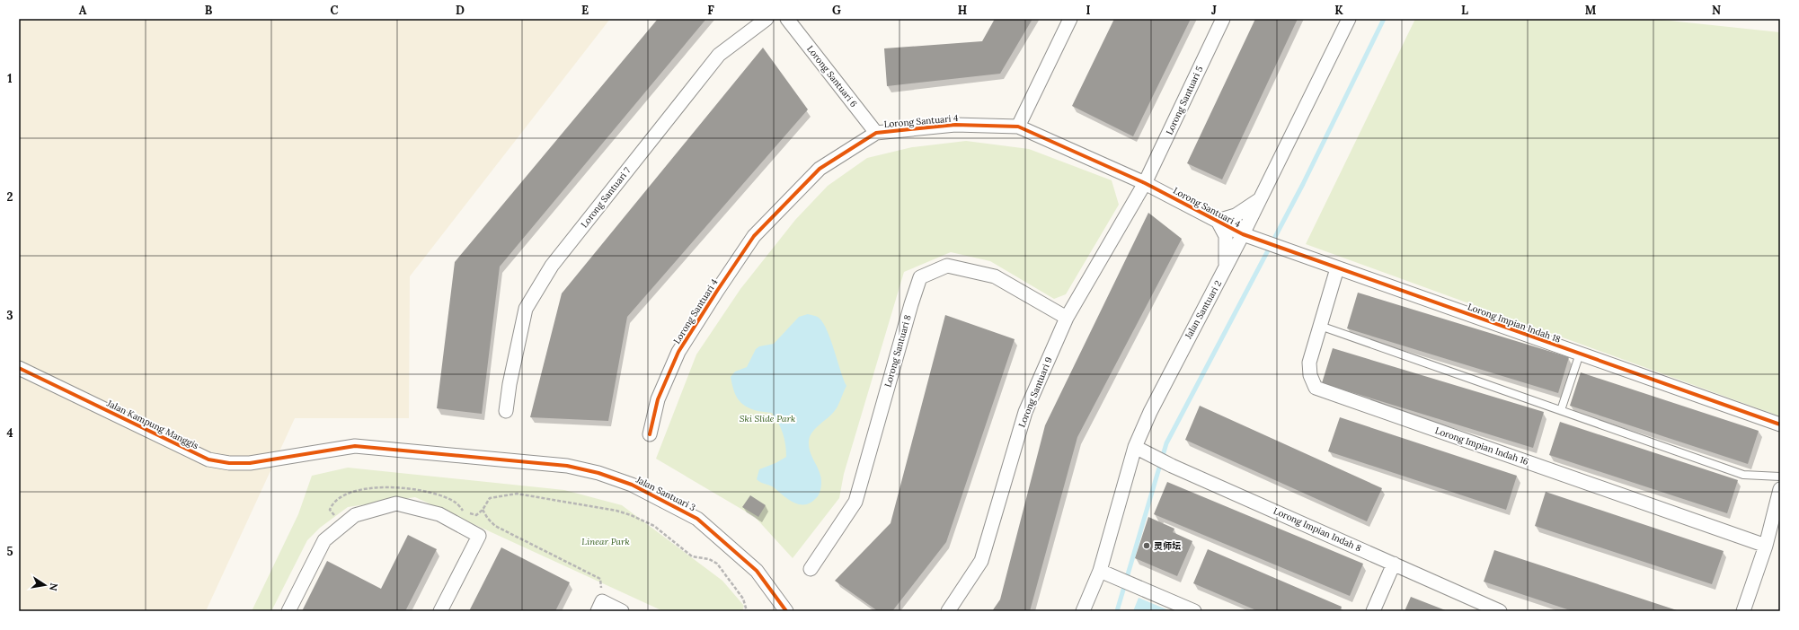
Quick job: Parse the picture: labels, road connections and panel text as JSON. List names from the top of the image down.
{
  "streets": {
    "street": [
      "Lorong Santuari 6",
      "Lorong Santuari 5",
      "Lorong Santuari 4",
      "Lorong Santuari 7",
      "Jalan Santuari 2",
      "Lorong Impian Indah 18",
      "Lorong Santuari 8",
      "Lorong Santuari 9",
      "Jalan Kampung Manggis",
      "Lorong Impian Indah 16",
      "Jalan Santuari 3",
      "Lorong Impian Indah 8"
    ]
  },
  "crossings": [
    ["Lorong Santuari 6", "Lorong Santuari 4"],
    ["Lorong Santuari 5", "Lorong Santuari 4"],
    ["Lorong Santuari 5", "Lorong Santuari 9"],
    ["Lorong Santuari 4", "Jalan Santuari 2"],
    ["Lorong Santuari 4", "Lorong Impian Indah 18"],
    ["Lorong Santuari 4", "Lorong Santuari 9"],
    ["Jalan Santuari 2", "Lorong Impian Indah 18"],
    ["Jalan Santuari 2", "Lorong Impian Indah 8"],
    ["Lorong Impian Indah 18", "Lorong Impian Indah 16"],
    ["Lorong Santuari 8", "Lorong Santuari 9"],
    ["Jalan Kampung Manggis", "Jalan Santuari 3"]
  ],
  "parks": ["Ski Slide Park", "Linear Park"],
  "places": ["灵师坛"],
  "north": "right",
  "grid": {
    "columns": [
      "A",
      "B",
      "C",
      "D",
      "E",
      "F",
      "G",
      "H",
      "I",
      "J",
      "K",
      "L",
      "M",
      "N"
    ],
    "rows": [
      "1",
      "2",
      "3",
      "4",
      "5"
    ]
  }
}
